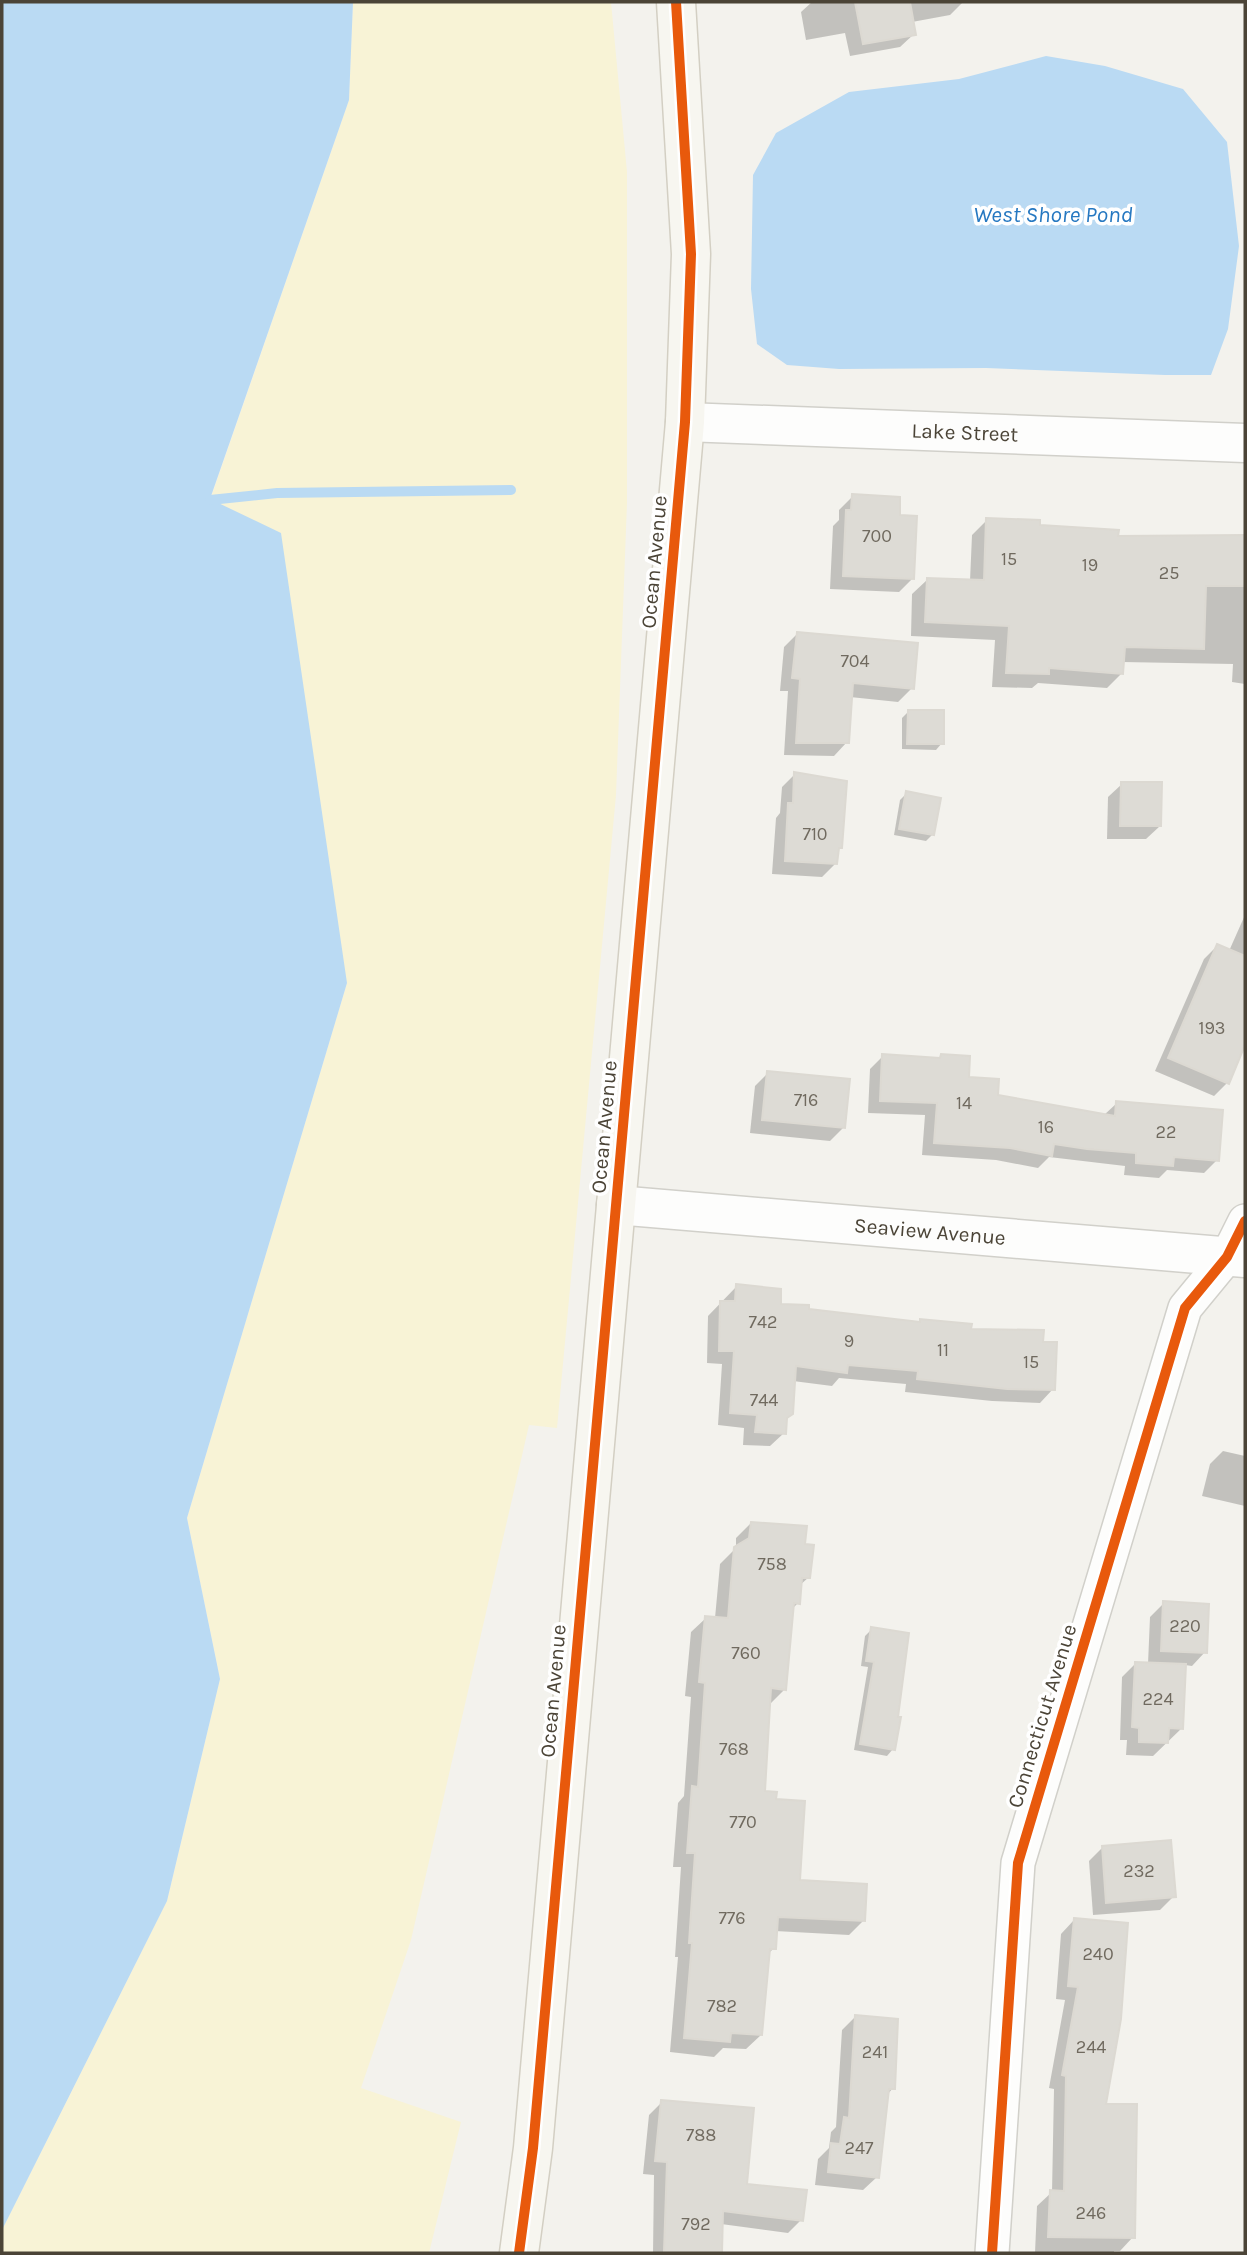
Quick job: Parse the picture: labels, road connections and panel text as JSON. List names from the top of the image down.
{
  "streets": {
    "main road": ["Ocean Avenue"],
    "street": ["Lake Street", "Seaview Avenue", "Connecticut Avenue"]
  },
  "crossings": [
    ["Lake Street", "Ocean Avenue"],
    ["Ocean Avenue", "Seaview Avenue"],
    ["Seaview Avenue", "Connecticut Avenue"]
  ],
  "water": ["West Shore Pond"],
  "house_numbers": [
    "700",
    "15",
    "19",
    "25",
    "704",
    "710",
    "193",
    "716",
    "14",
    "16",
    "22",
    "742",
    "9",
    "11",
    "15",
    "744",
    "758",
    "220",
    "760",
    "224",
    "768",
    "770",
    "232",
    "776",
    "240",
    "782",
    "244",
    "241",
    "788",
    "247",
    "246",
    "792"
  ]
}
